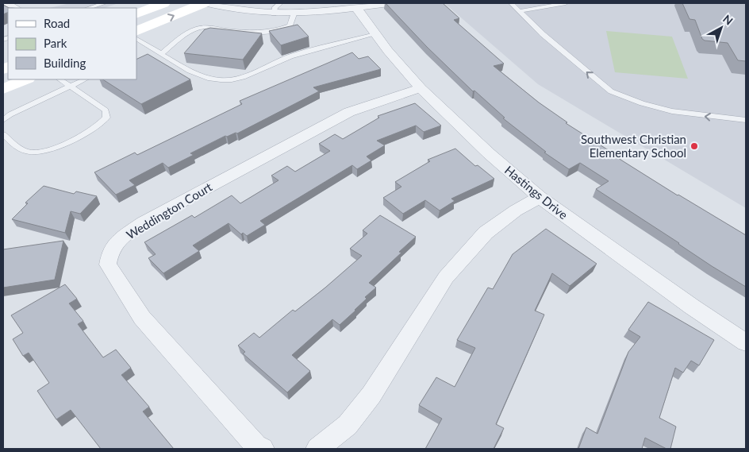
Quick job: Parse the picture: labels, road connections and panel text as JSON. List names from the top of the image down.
{
  "streets": {
    "street": ["Hastings Drive", "Weddington Court"]
  },
  "crossings": [
    ["Hastings Drive", "Weddington Court"]
  ],
  "places": ["Southwest Christian Elementary School"],
  "legend": ["Road", "Park", "Building"],
  "north": "top right"
}
